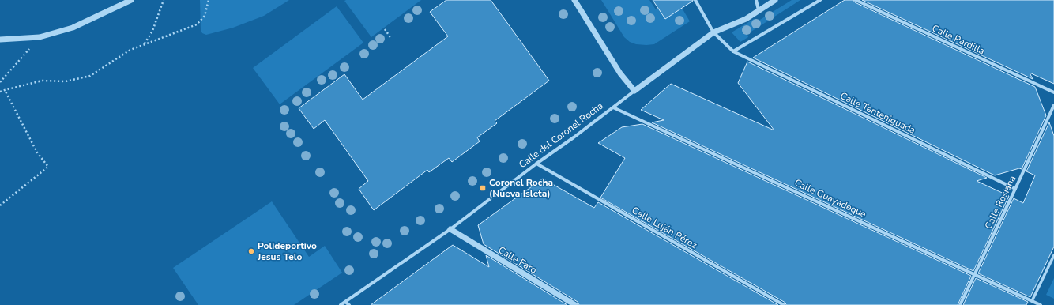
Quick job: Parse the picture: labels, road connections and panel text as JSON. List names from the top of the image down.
{
  "streets": {
    "street": [
      "Calle Pardilla",
      "Calle Tenteniguada",
      "Calle del Coronel Rocha",
      "Calle Guayadeque",
      "Calle Rosiana",
      "Calle Luján Pérez",
      "Calle Faro"
    ]
  },
  "crossings": [
    ["Calle Tenteniguada", "Calle del Coronel Rocha"],
    ["Calle Tenteniguada", "Calle Rosiana"],
    ["Calle del Coronel Rocha", "Calle Guayadeque"],
    ["Calle del Coronel Rocha", "Calle Luján Pérez"],
    ["Calle del Coronel Rocha", "Calle Faro"],
    ["Calle Guayadeque", "Calle Rosiana"]
  ],
  "places": {
    "transit": ["Coronel Rocha (Nueva Isleta)"],
    "other": ["Polideportivo Jesus Telo"]
  }
}
